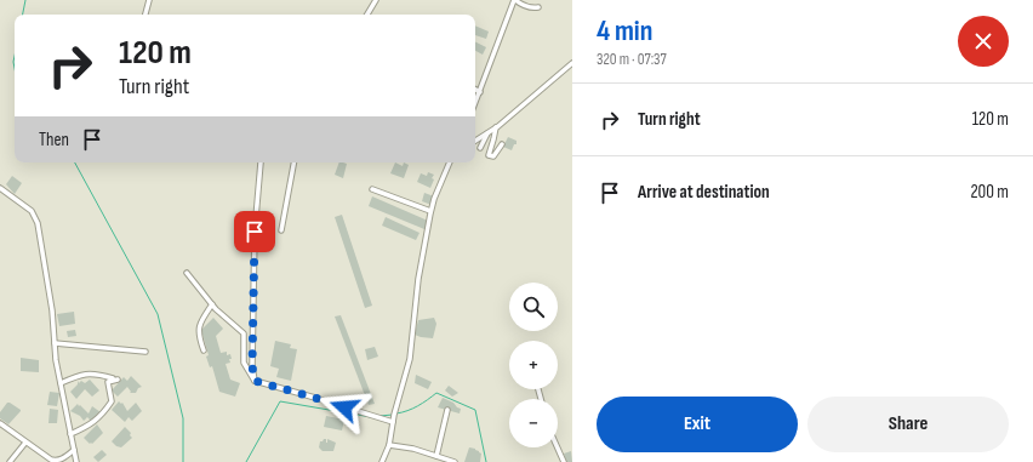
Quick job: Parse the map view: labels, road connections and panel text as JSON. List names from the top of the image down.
{
  "page": {
    "heading": ["4 min", "320 m · 07:37"],
    "turn": ["120 m", "Turn right"],
    "list": [
      {
        "name": "Turn right",
        "value": "120 m"
      },
      {
        "name": "Arrive at destination",
        "value": "200 m"
      }
    ],
    "then": "Then",
    "map_buttons": ["+", "−"],
    "buttons": ["Exit", "Share"]
  }
}
